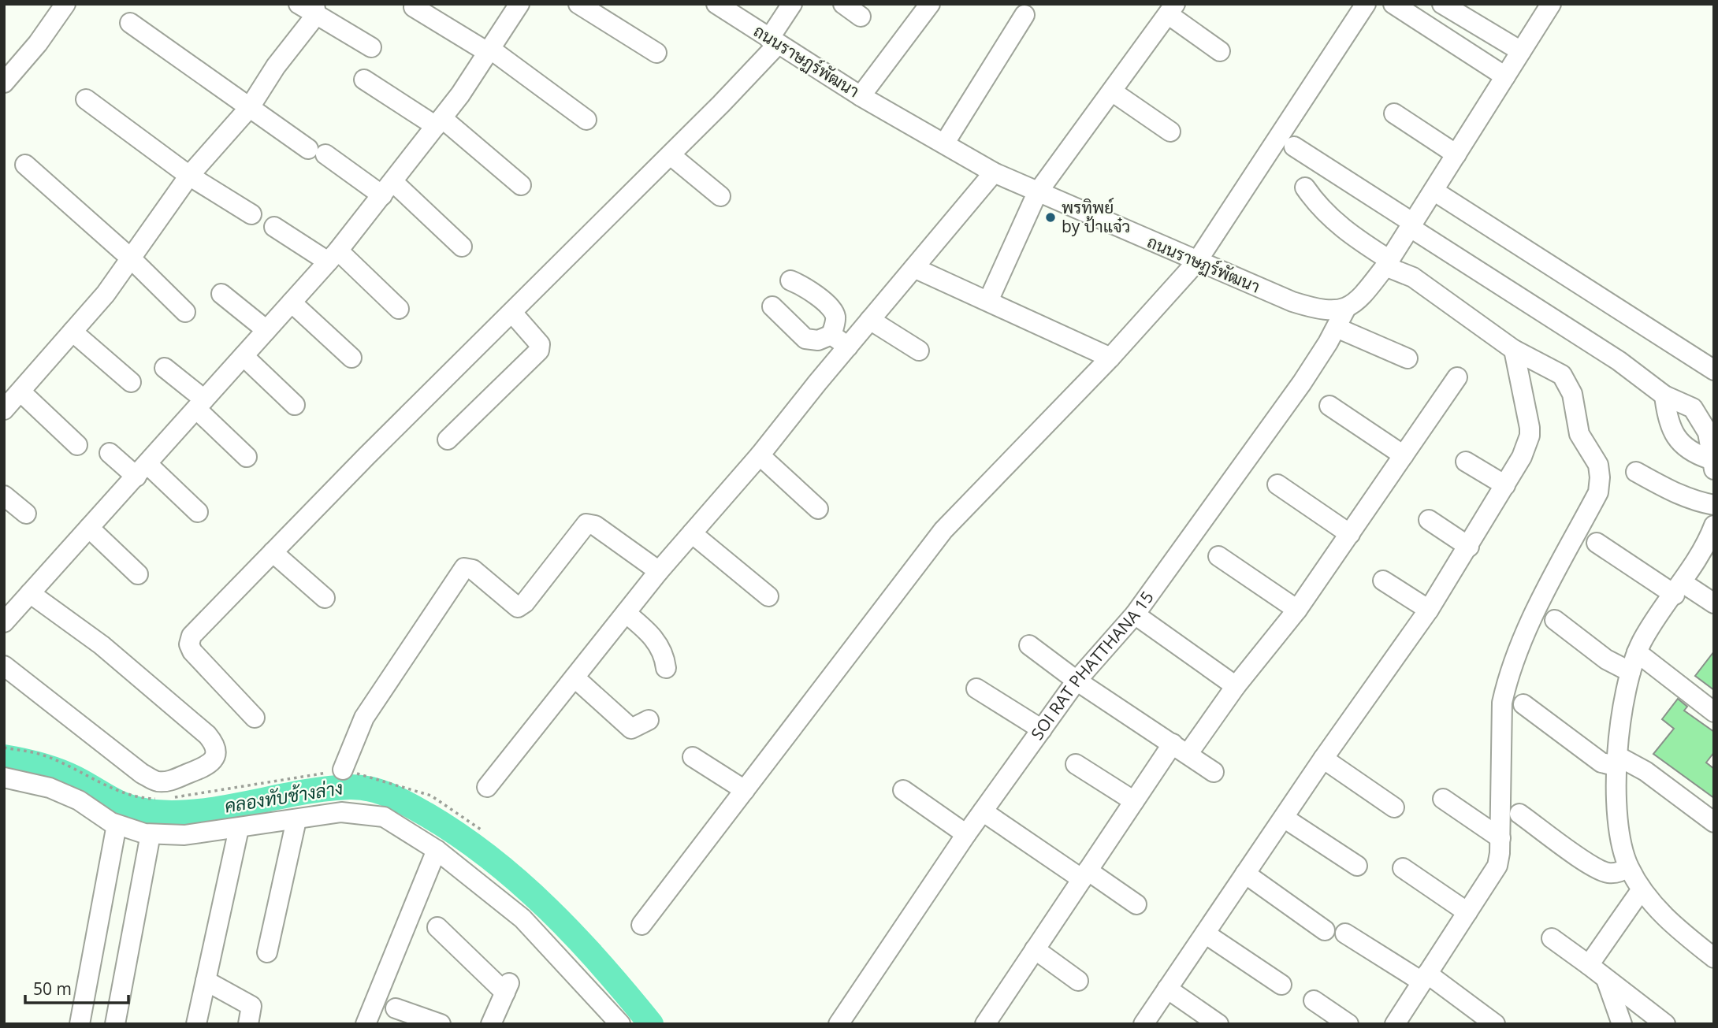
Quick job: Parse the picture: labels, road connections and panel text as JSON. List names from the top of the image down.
{
  "streets": {
    "street": ["ถนนราษฏร์พัฒนา", "SOI RAT PHATTHANA 15"]
  },
  "crossings": [
    ["ถนนราษฏร์พัฒนา", "SOI RAT PHATTHANA 15"]
  ],
  "water": ["คลองทับช้างล่าง"],
  "places": ["พรทิพย์ by ป้าแจ๋ว"],
  "scale_bar": "50 m"
}
